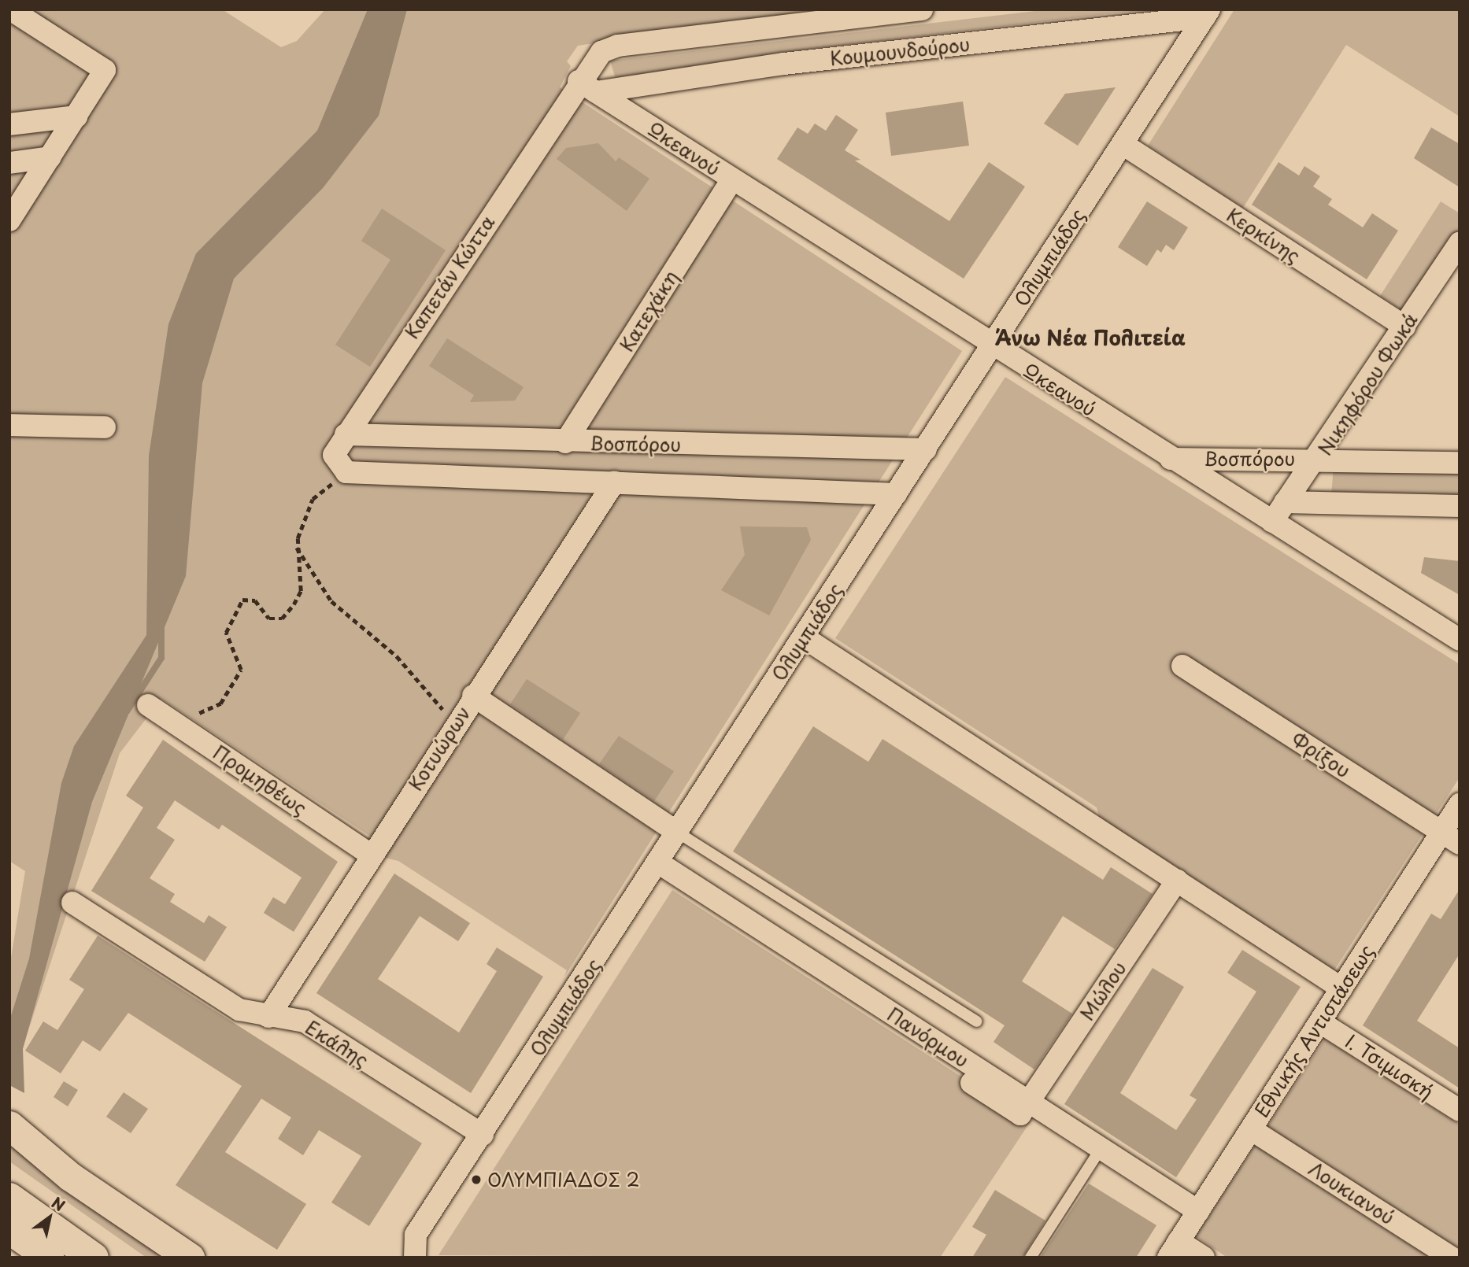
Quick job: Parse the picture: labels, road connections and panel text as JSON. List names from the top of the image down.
{
  "streets": {
    "street": [
      "Κουμουνδούρου",
      "Ωκεανού",
      "Κερκίνης",
      "Ολυμπιάδος",
      "Καπετάν Κώττα",
      "Κατεχάκη",
      "Νικηφόρου Φωκά",
      "Βοσπόρου",
      "Κοτυώρων",
      "Φρίξου",
      "Προμηθέως",
      "Μώλου",
      "Εθνικής Αντιστάσεως",
      "Πανόρμου",
      "Εκάλης",
      "Ι. Τσιμισκή",
      "Λουκιανού"
    ]
  },
  "crossings": [
    ["Κουμουνδούρου", "Ωκεανού"],
    ["Κουμουνδούρου", "Ολυμπιάδος"],
    ["Κουμουνδούρου", "Καπετάν Κώττα"],
    ["Ωκεανού", "Ολυμπιάδος"],
    ["Ωκεανού", "Καπετάν Κώττα"],
    ["Ωκεανού", "Κατεχάκη"],
    ["Ωκεανού", "Νικηφόρου Φωκά"],
    ["Ωκεανού", "Βοσπόρου"],
    ["Κερκίνης", "Ολυμπιάδος"],
    ["Κερκίνης", "Νικηφόρου Φωκά"],
    ["Ολυμπιάδος", "Βοσπόρου"],
    ["Ολυμπιάδος", "Πανόρμου"],
    ["Ολυμπιάδος", "Εκάλης"],
    ["Καπετάν Κώττα", "Βοσπόρου"],
    ["Κατεχάκη", "Βοσπόρου"],
    ["Νικηφόρου Φωκά", "Βοσπόρου"],
    ["Βοσπόρου", "Κοτυώρων"],
    ["Κοτυώρων", "Προμηθέως"],
    ["Κοτυώρων", "Εκάλης"],
    ["Φρίξου", "Εθνικής Αντιστάσεως"],
    ["Μώλου", "Πανόρμου"],
    ["Εθνικής Αντιστάσεως", "Πανόρμου"],
    ["Εθνικής Αντιστάσεως", "Ι. Τσιμισκή"],
    ["Εθνικής Αντιστάσεως", "Λουκιανού"]
  ],
  "districts": ["Άνω Νέα Πολιτεία"],
  "places": ["ΟΛΥΜΠΙΑΔΟΣ 2"],
  "north": "top right"
}
